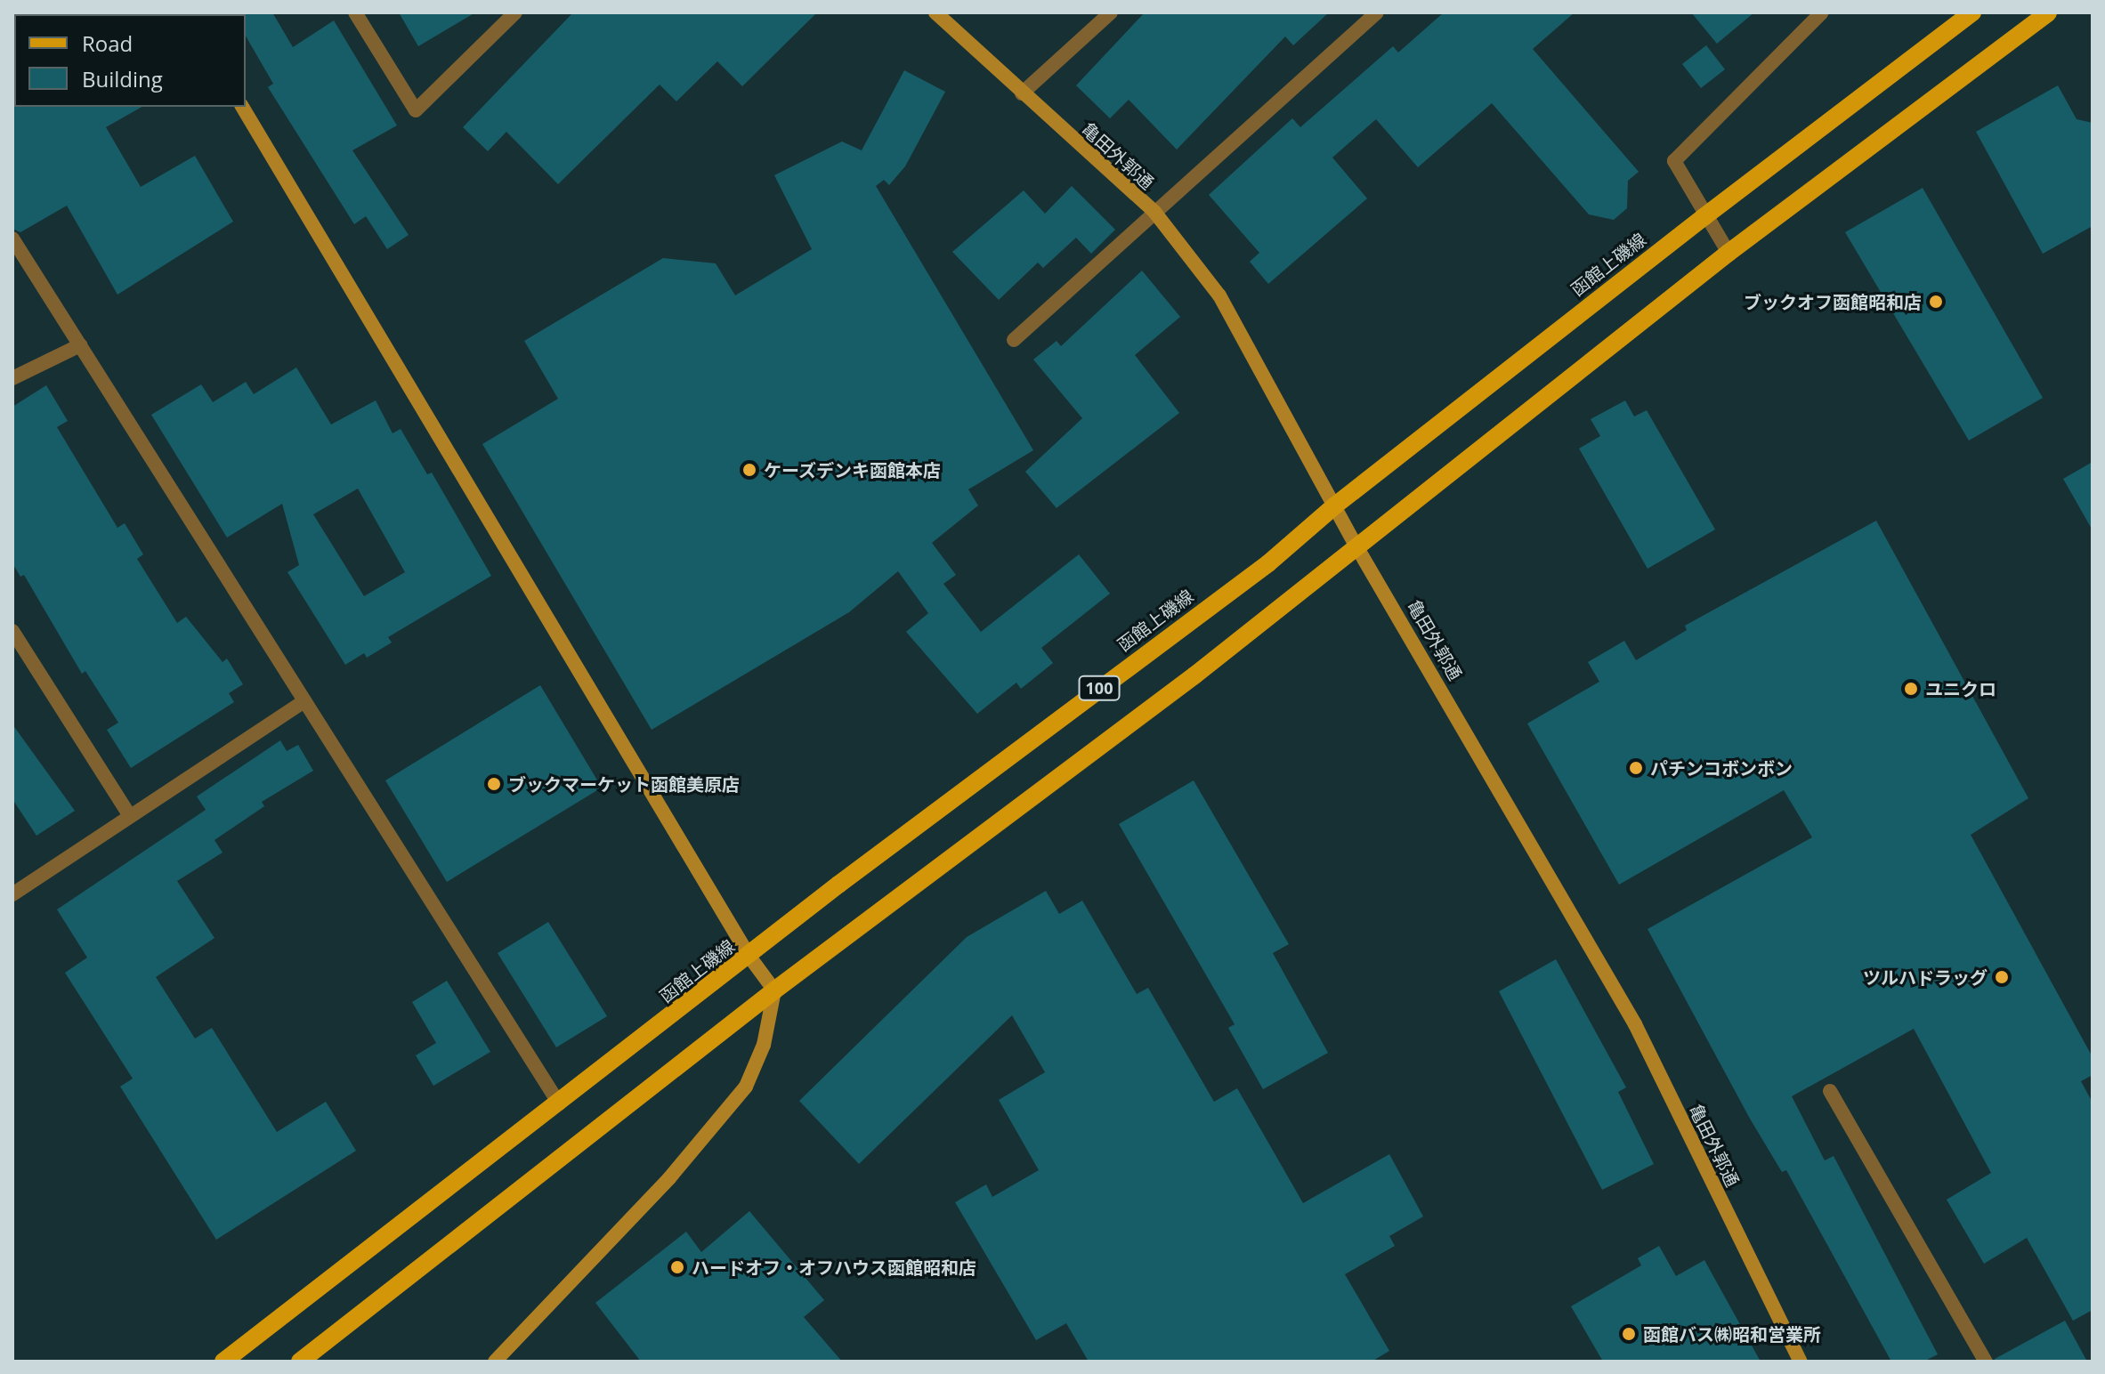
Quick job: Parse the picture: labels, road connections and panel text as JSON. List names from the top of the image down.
{
  "streets": {
    "main road": ["函館上磯線", "100"],
    "street": ["亀田外郭通"]
  },
  "crossings": [
    ["亀田外郭通", "函館上磯線"],
    ["亀田外郭通", "100"]
  ],
  "places": [
    "ブックオフ函館昭和店",
    "ケーズデンキ函館本店",
    "ユニクロ",
    "パチンコボンボン",
    "ブックマーケット函館美原店",
    "ツルハドラッグ",
    "ハードオフ・オフハウス函館昭和店",
    "函館バス㈱昭和営業所"
  ],
  "legend": ["Road", "Building"]
}
